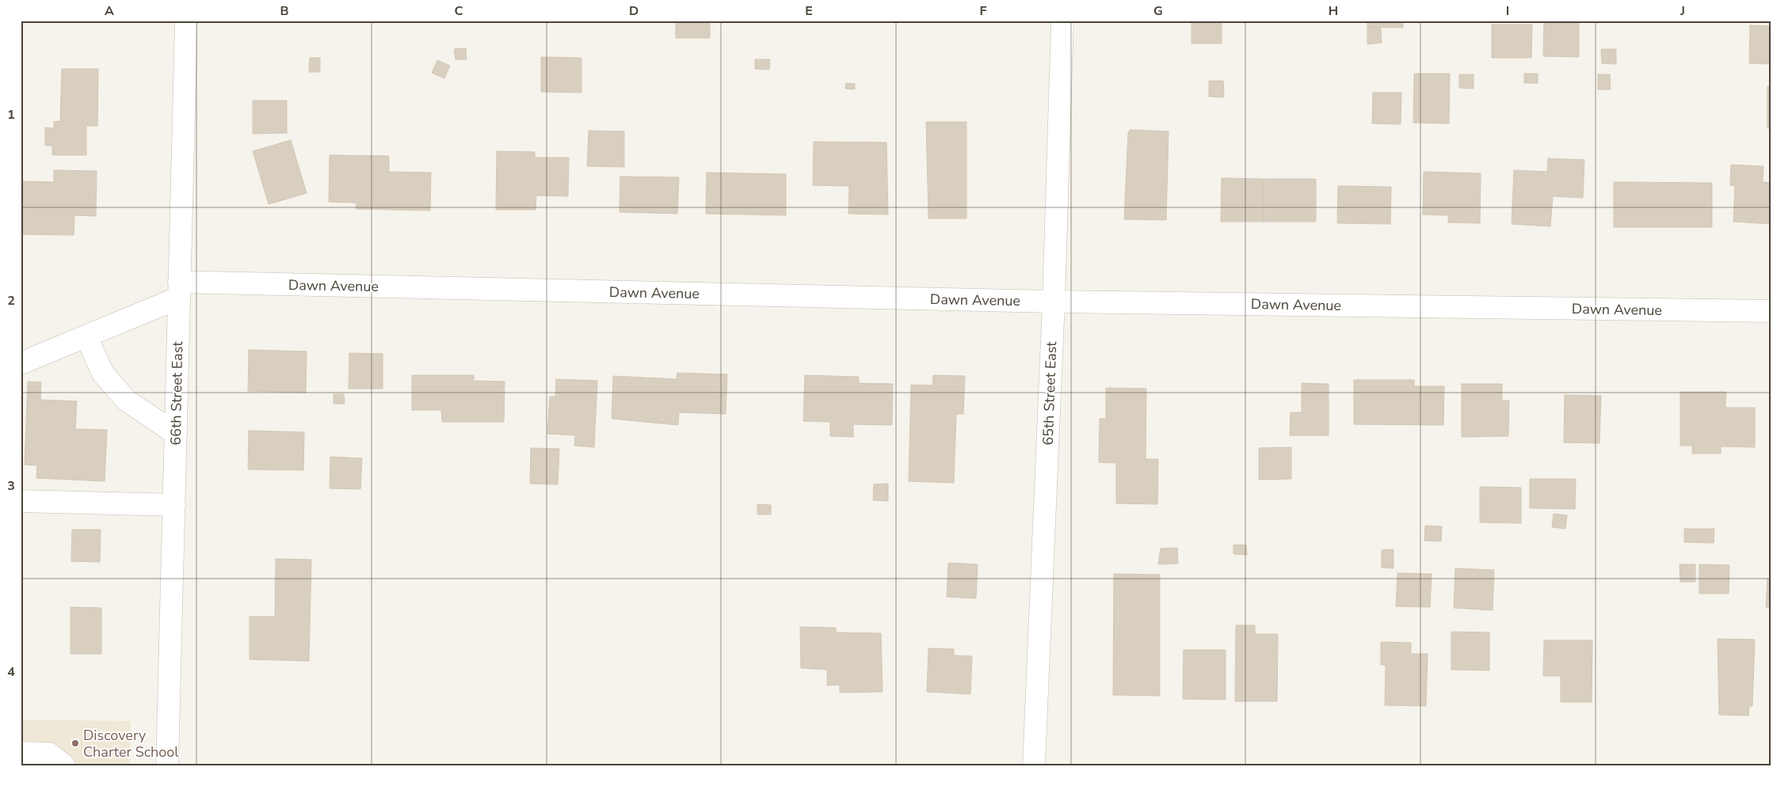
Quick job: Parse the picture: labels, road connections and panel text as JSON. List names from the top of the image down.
{
  "streets": {
    "street": ["Dawn Avenue", "66th Street East", "65th Street East"]
  },
  "crossings": [
    ["Dawn Avenue", "66th Street East"],
    ["Dawn Avenue", "65th Street East"]
  ],
  "places": ["Discovery Charter School"],
  "grid": {
    "columns": [
      "A",
      "B",
      "C",
      "D",
      "E",
      "F",
      "G",
      "H",
      "I",
      "J"
    ],
    "rows": [
      "1",
      "2",
      "3",
      "4"
    ]
  }
}
